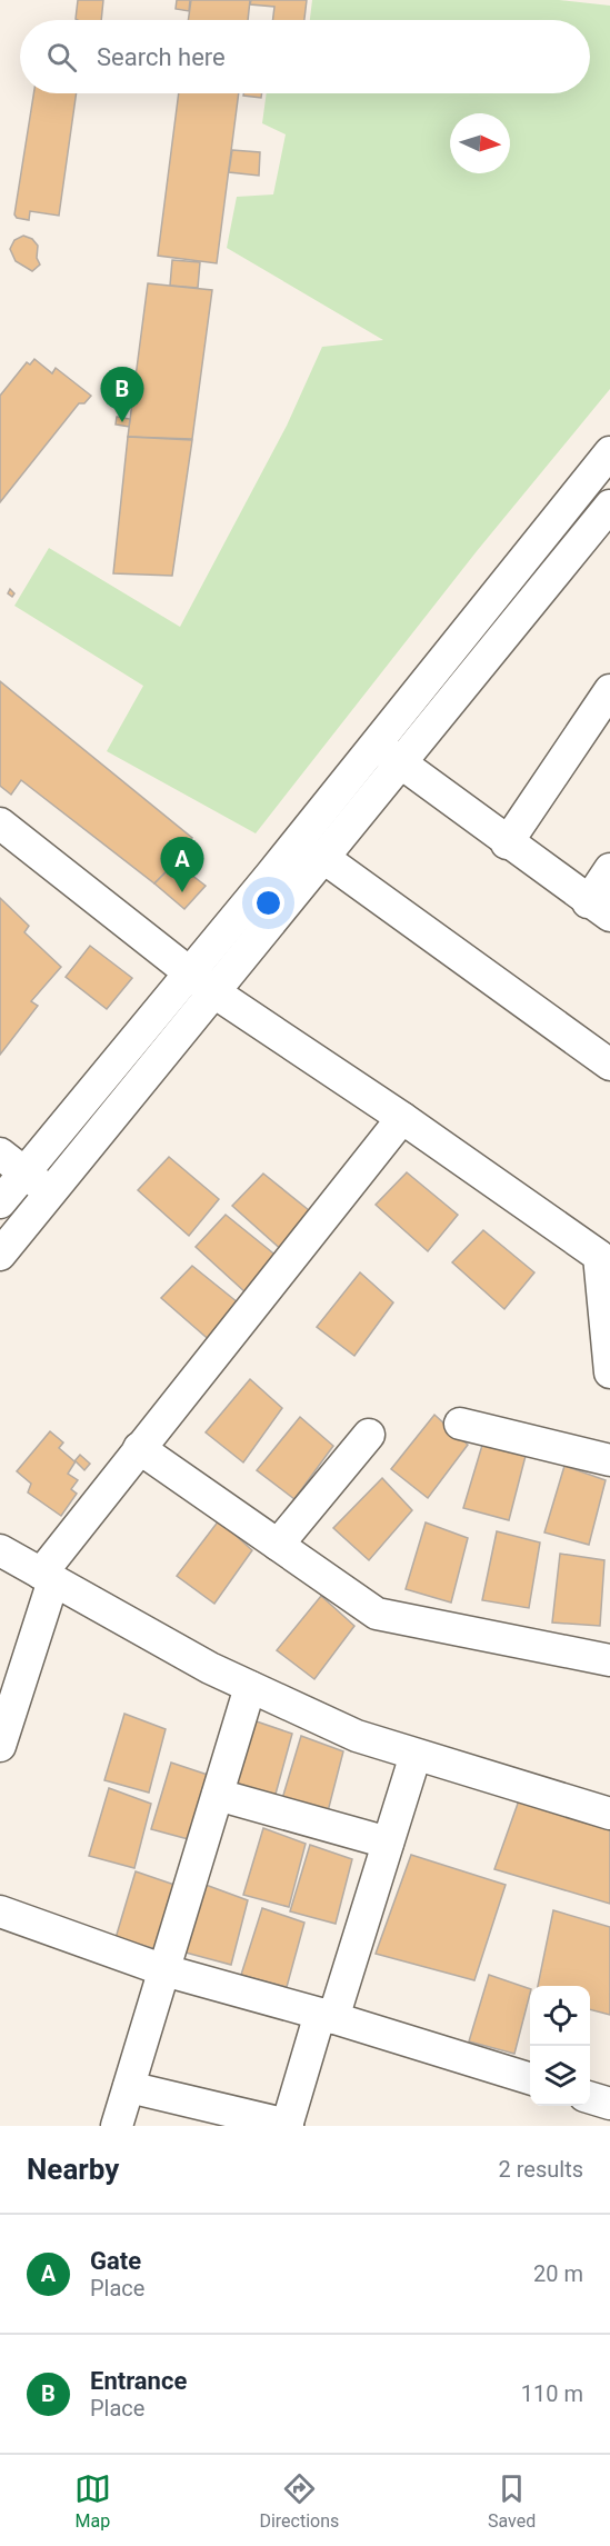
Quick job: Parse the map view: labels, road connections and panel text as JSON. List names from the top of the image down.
{
  "north": "right",
  "page": {
    "search": "Search here",
    "pins": ["B", "A"],
    "heading": ["Nearby", "2 results"],
    "list": [
      {
        "mark": "A",
        "name": "Gate",
        "note": "Place",
        "value": "20 m"
      },
      {
        "mark": "B",
        "name": "Entrance",
        "note": "Place",
        "value": "110 m"
      }
    ],
    "nav": ["Map", "Directions", "Saved"]
  }
}
